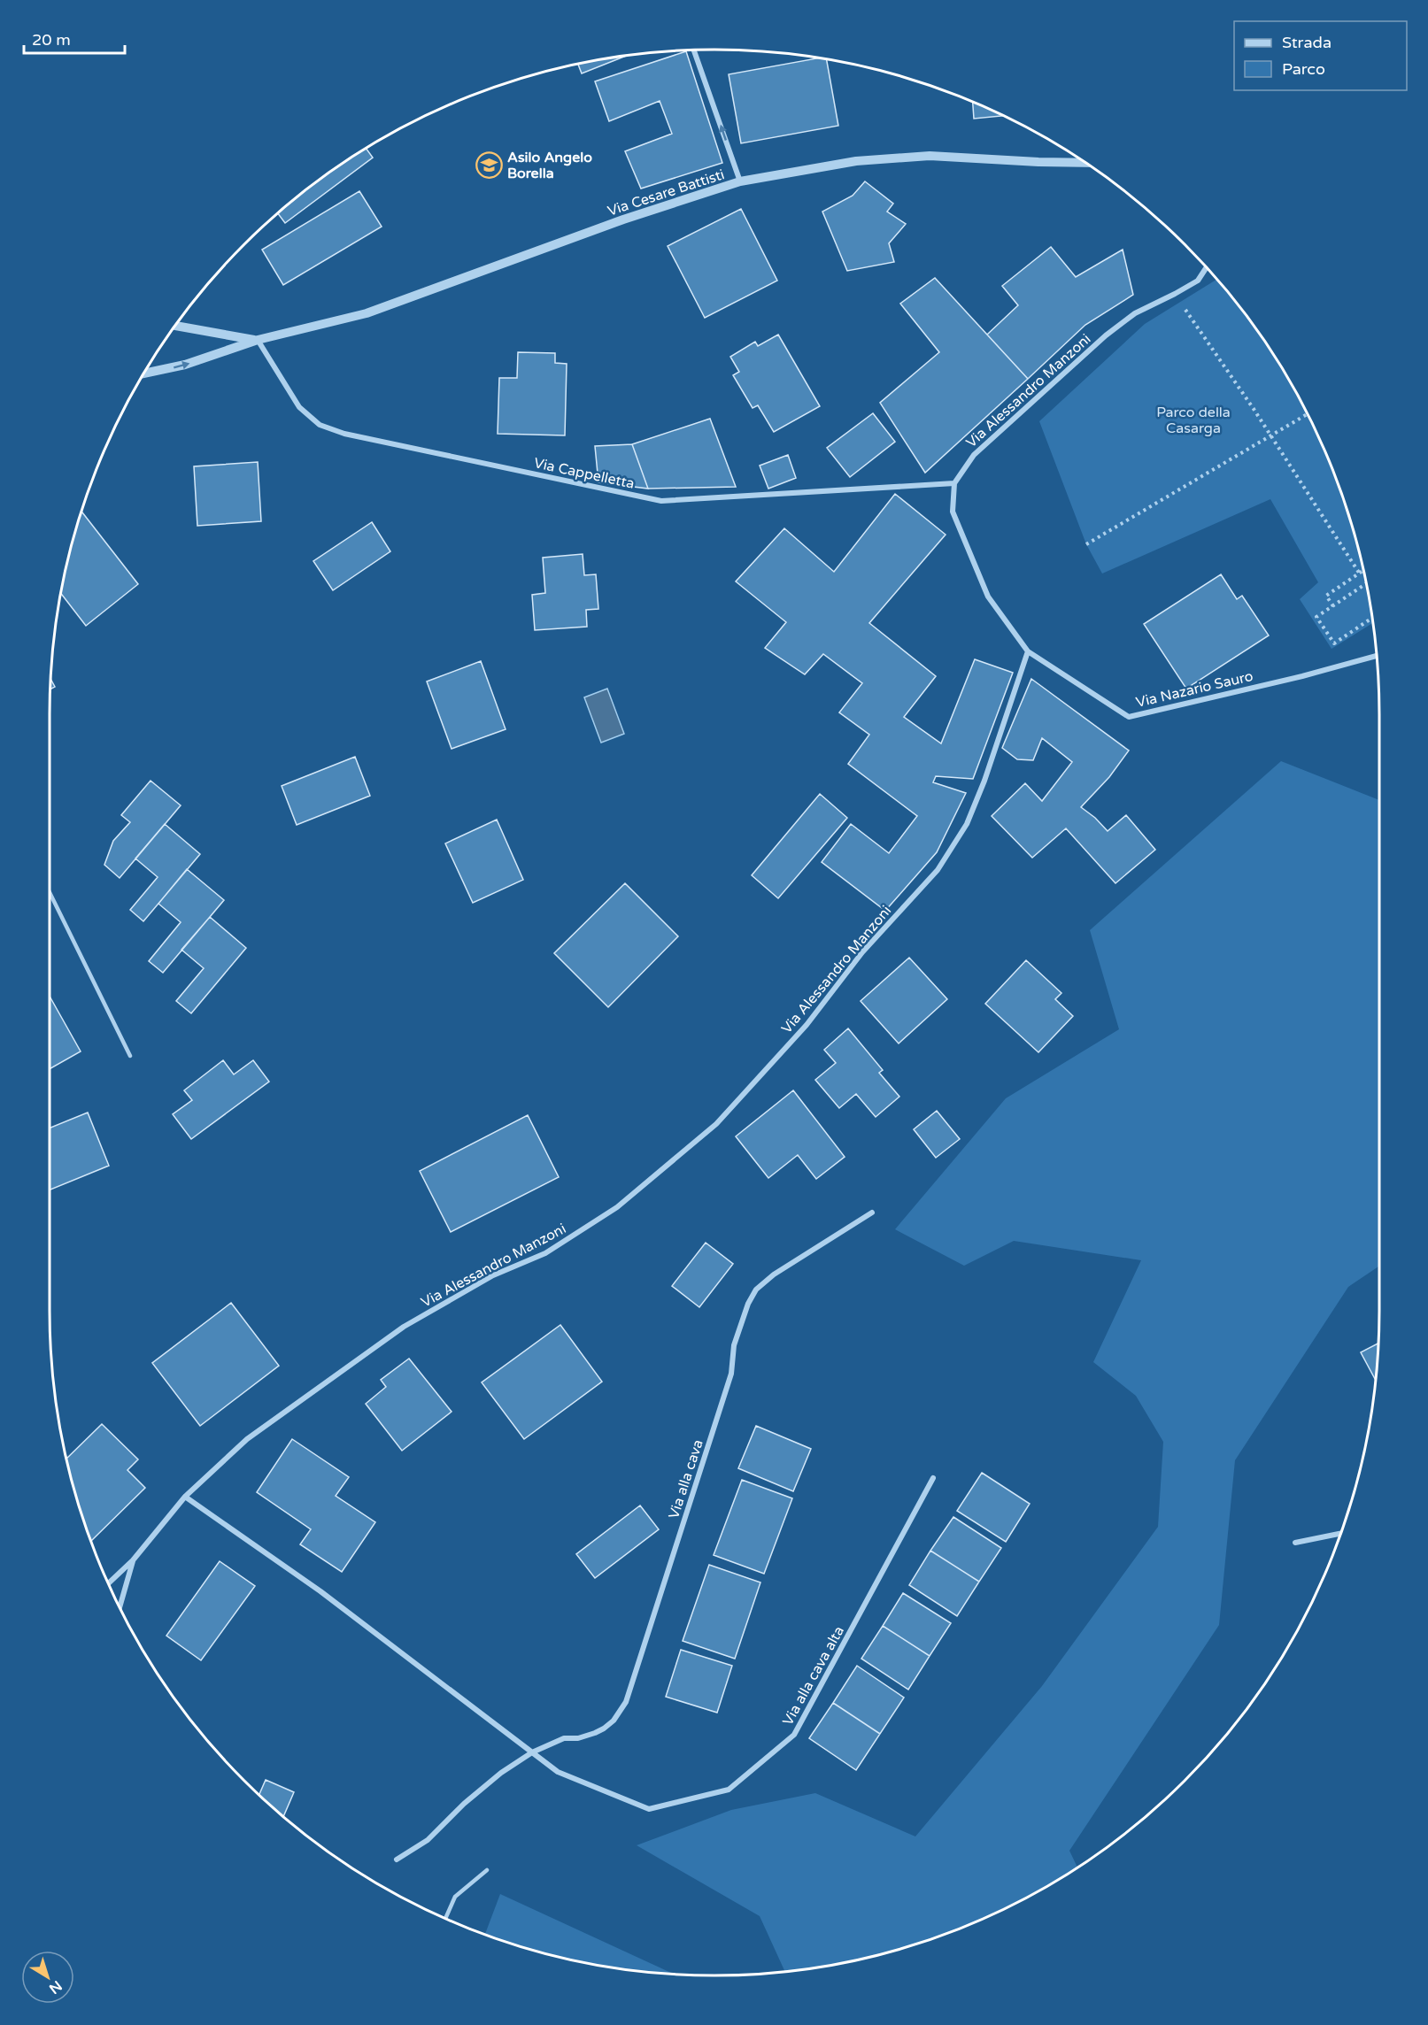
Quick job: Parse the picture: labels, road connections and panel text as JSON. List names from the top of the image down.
{
  "streets": {
    "street": [
      "Via Cesare Battisti",
      "Via Alessandro Manzoni",
      "Via Cappelletta",
      "Via Nazario Sauro",
      "Via alla cava",
      "Via alla cava alta"
    ]
  },
  "crossings": [
    ["Via Cesare Battisti", "Via Cappelletta"],
    ["Via Alessandro Manzoni", "Via Cappelletta"],
    ["Via Alessandro Manzoni", "Via Nazario Sauro"],
    ["Via alla cava", "Via alla cava alta"]
  ],
  "parks": ["Parco della Casarga"],
  "places": {
    "school or university": ["Asilo Angelo Borella"]
  },
  "legend": ["Strada", "Parco"],
  "scale_bar": "20 m",
  "north": "bottom right"
}
